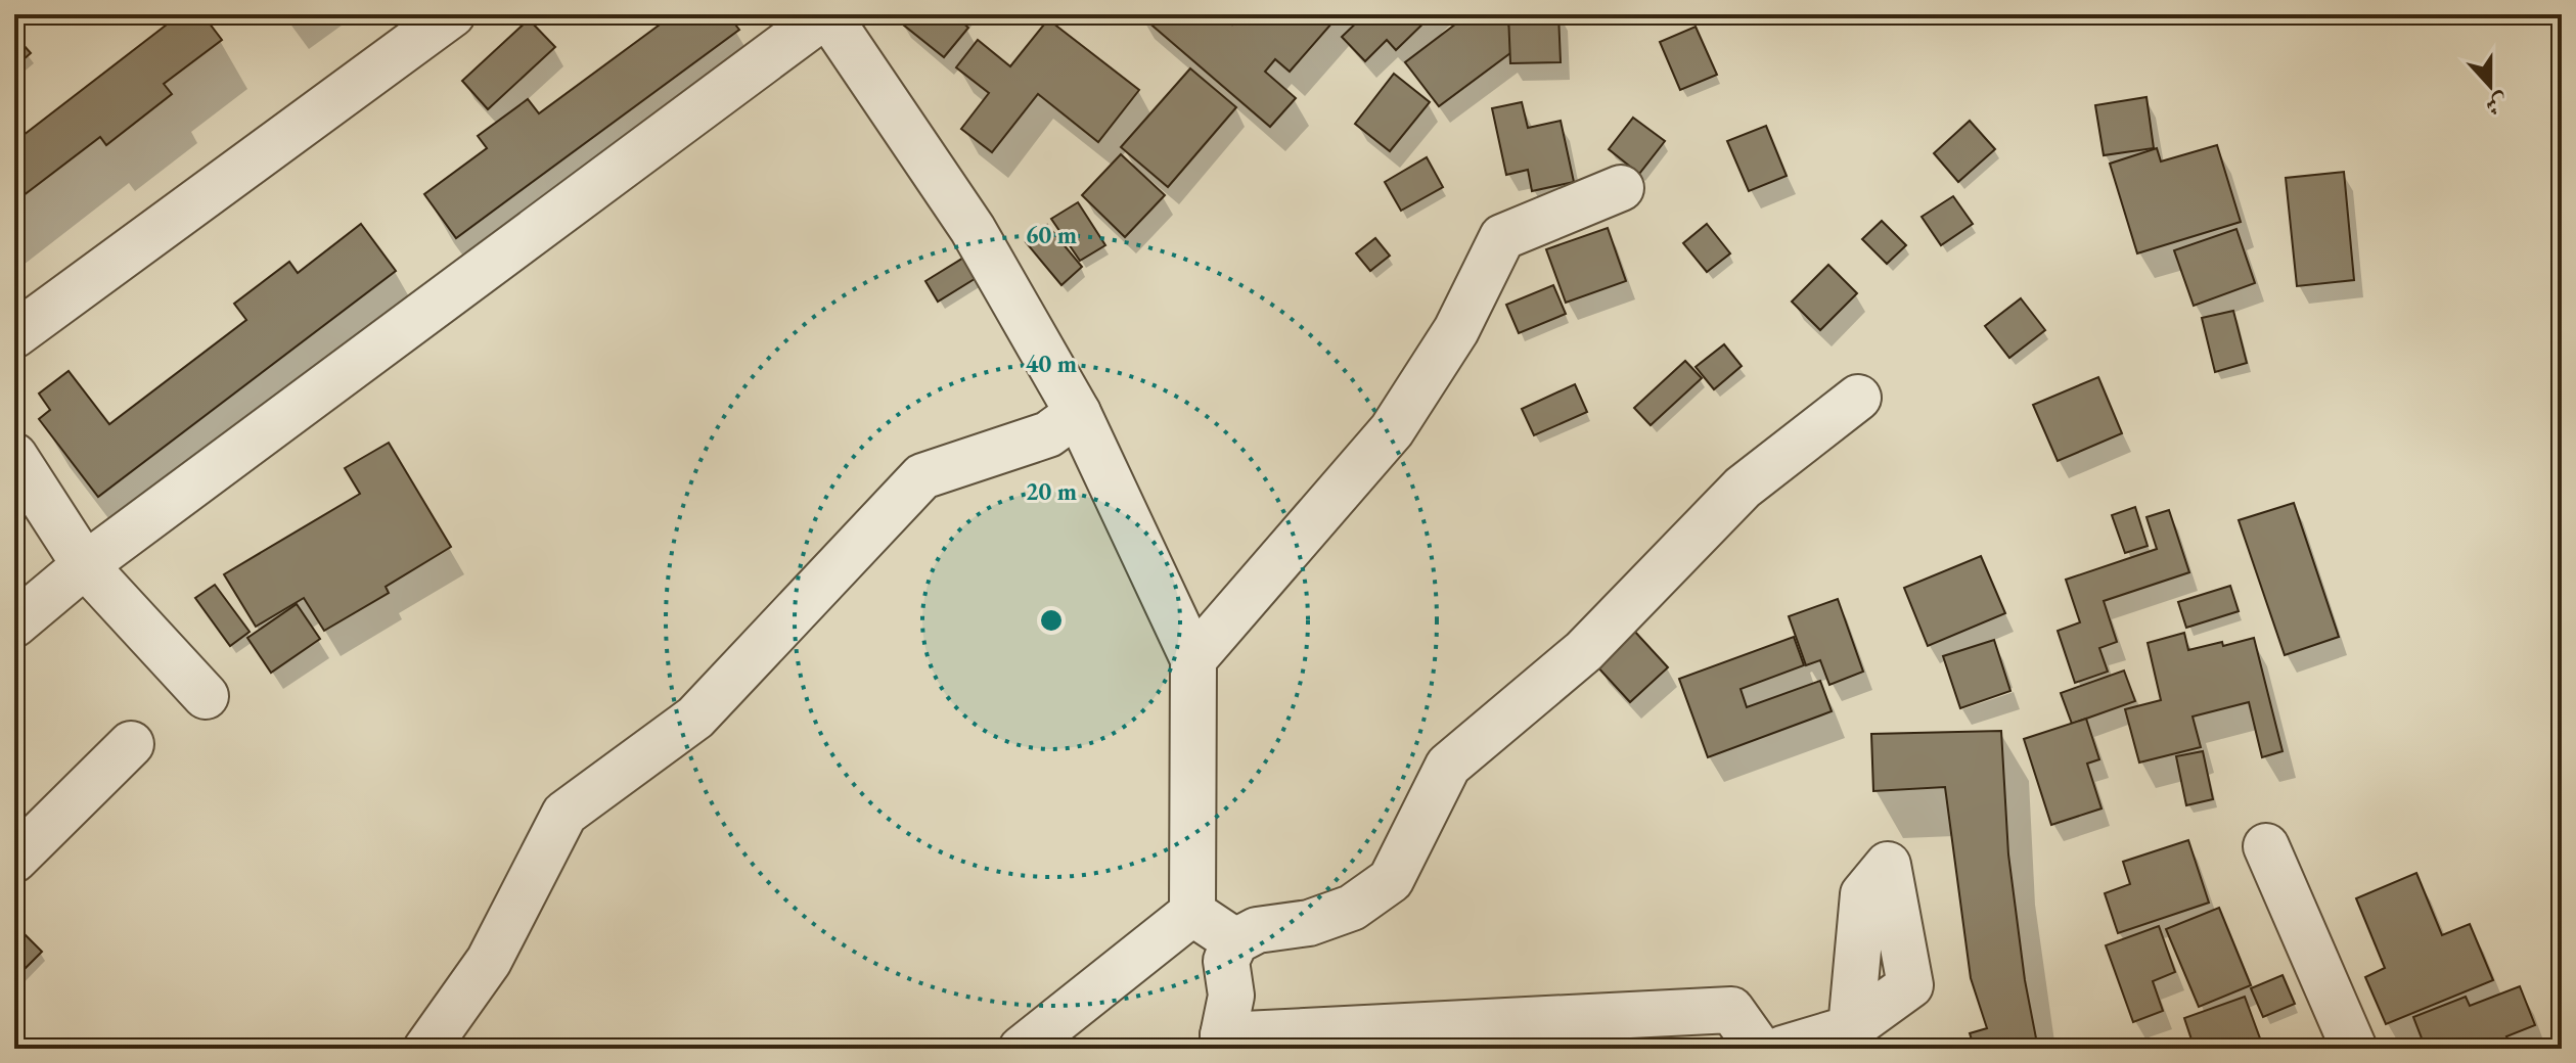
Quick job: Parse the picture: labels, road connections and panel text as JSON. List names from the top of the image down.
{
  "north": "bottom",
  "rings": ["60 m", "40 m", "20 m"]
}
